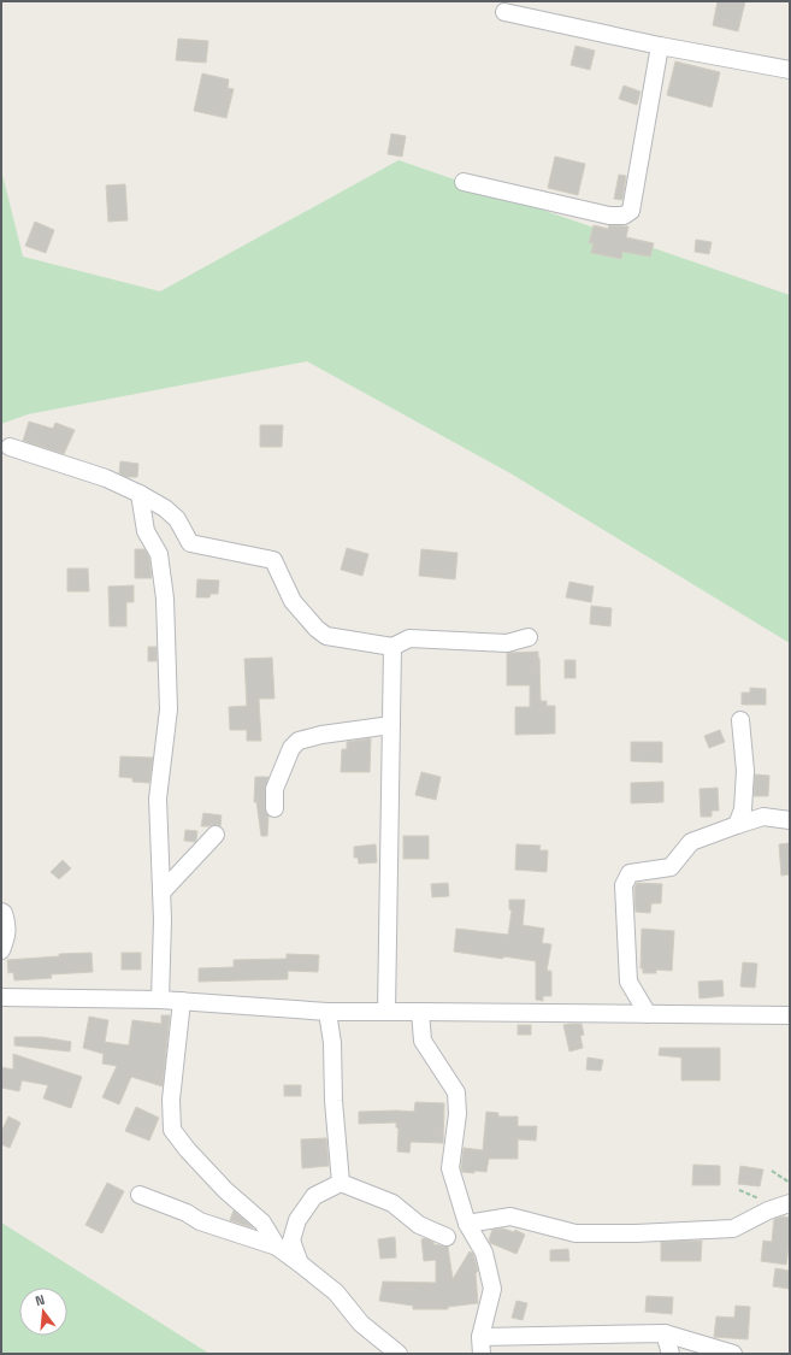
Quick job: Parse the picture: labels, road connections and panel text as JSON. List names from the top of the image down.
{
  "north": "top"
}
